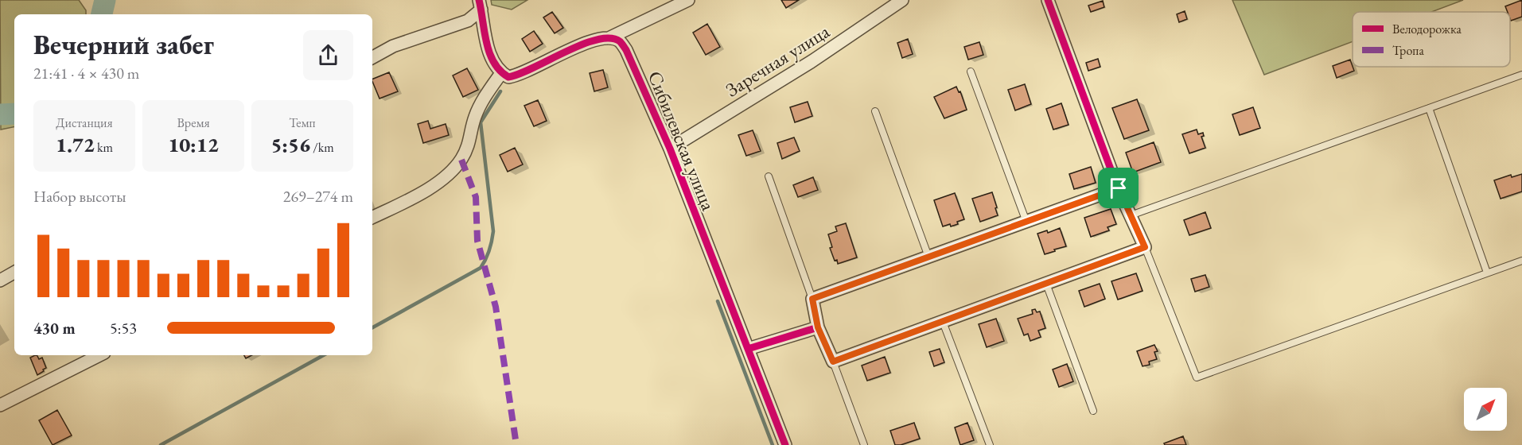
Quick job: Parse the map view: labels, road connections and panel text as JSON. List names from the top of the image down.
{
  "streets": {
    "street": ["Заречная улица", "Сибилевская улица"]
  },
  "crossings": [
    ["Заречная улица", "Сибилевская улица"]
  ],
  "legend": ["Велодорожка", "Тропа"],
  "north": "top right",
  "page": {
    "heading": ["Вечерний забег", "21:41 · 4 × 430 m"],
    "stats": [
      ["Дистанция", "1.72 km"],
      ["Время", "10:12"],
      ["Темп", "5:56 /km"]
    ],
    "chart": ["Набор высоты", "269–274 m"],
    "list": [
      {
        "name": "430 m",
        "note": "5:53"
      }
    ]
  }
}
